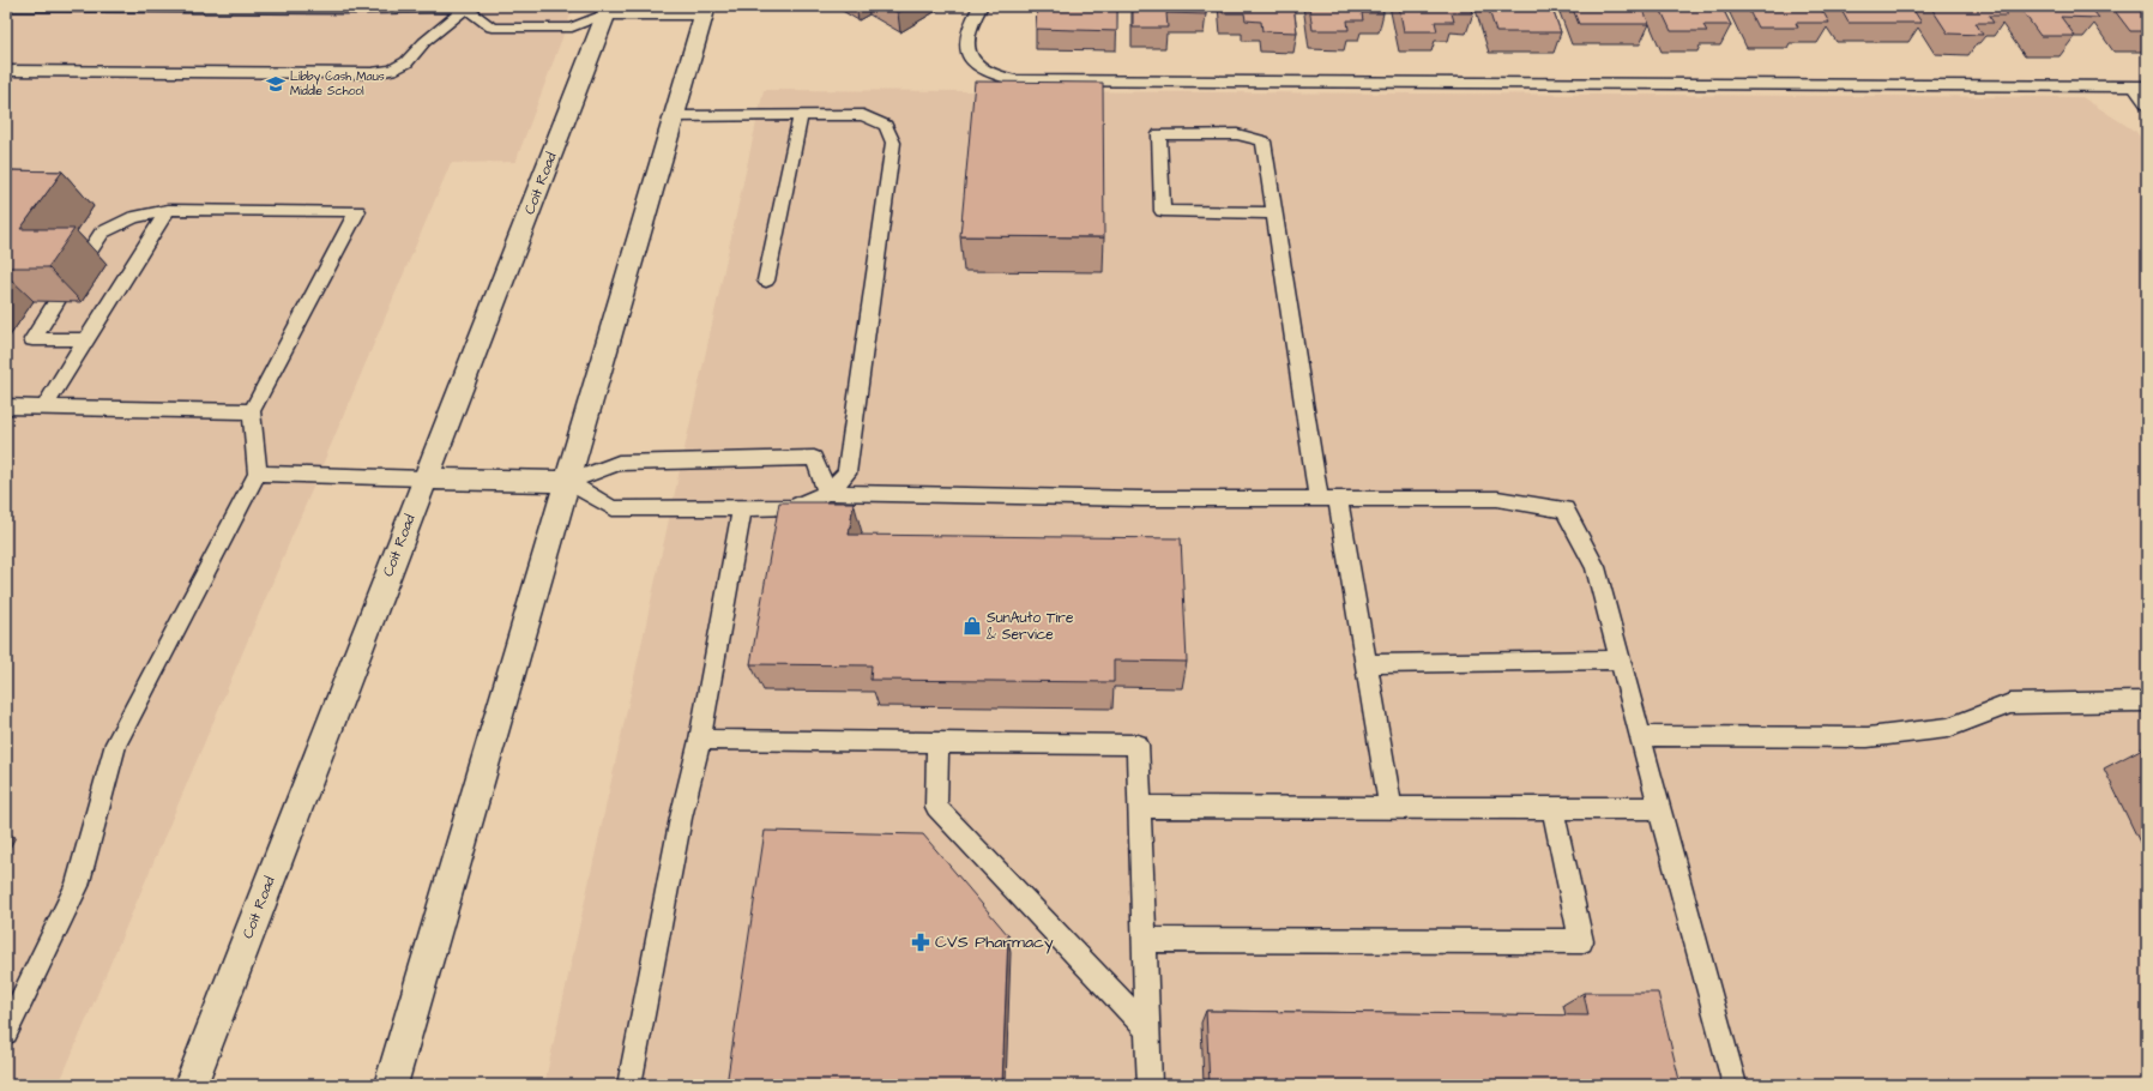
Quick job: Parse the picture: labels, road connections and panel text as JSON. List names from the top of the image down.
{
  "streets": {
    "main road": ["Coit Road"]
  },
  "places": {
    "school or university": ["Libby Cash Maus Middle School"],
    "shop": ["SunAuto Tire & Service"],
    "pharmacy": ["CVS Pharmacy"]
  }
}
